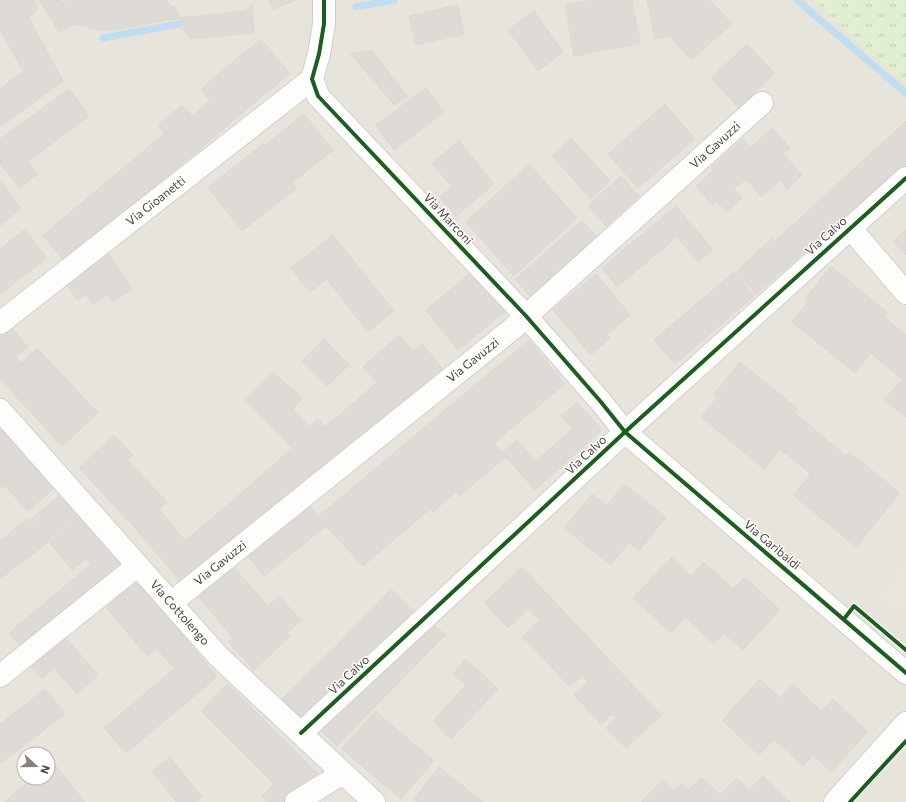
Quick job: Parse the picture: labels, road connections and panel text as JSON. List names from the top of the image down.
{
  "streets": {
    "street": [
      "Via Gavuzzi",
      "Via Gioanetti",
      "Via Marconi",
      "Via Calvo",
      "Via Garibaldi",
      "Via Cottolengo"
    ]
  },
  "crossings": [
    ["Via Gavuzzi", "Via Marconi"],
    ["Via Gavuzzi", "Via Cottolengo"],
    ["Via Gioanetti", "Via Marconi"],
    ["Via Marconi", "Via Calvo"],
    ["Via Marconi", "Via Garibaldi"],
    ["Via Calvo", "Via Garibaldi"],
    ["Via Calvo", "Via Cottolengo"]
  ],
  "north": "right"
}
